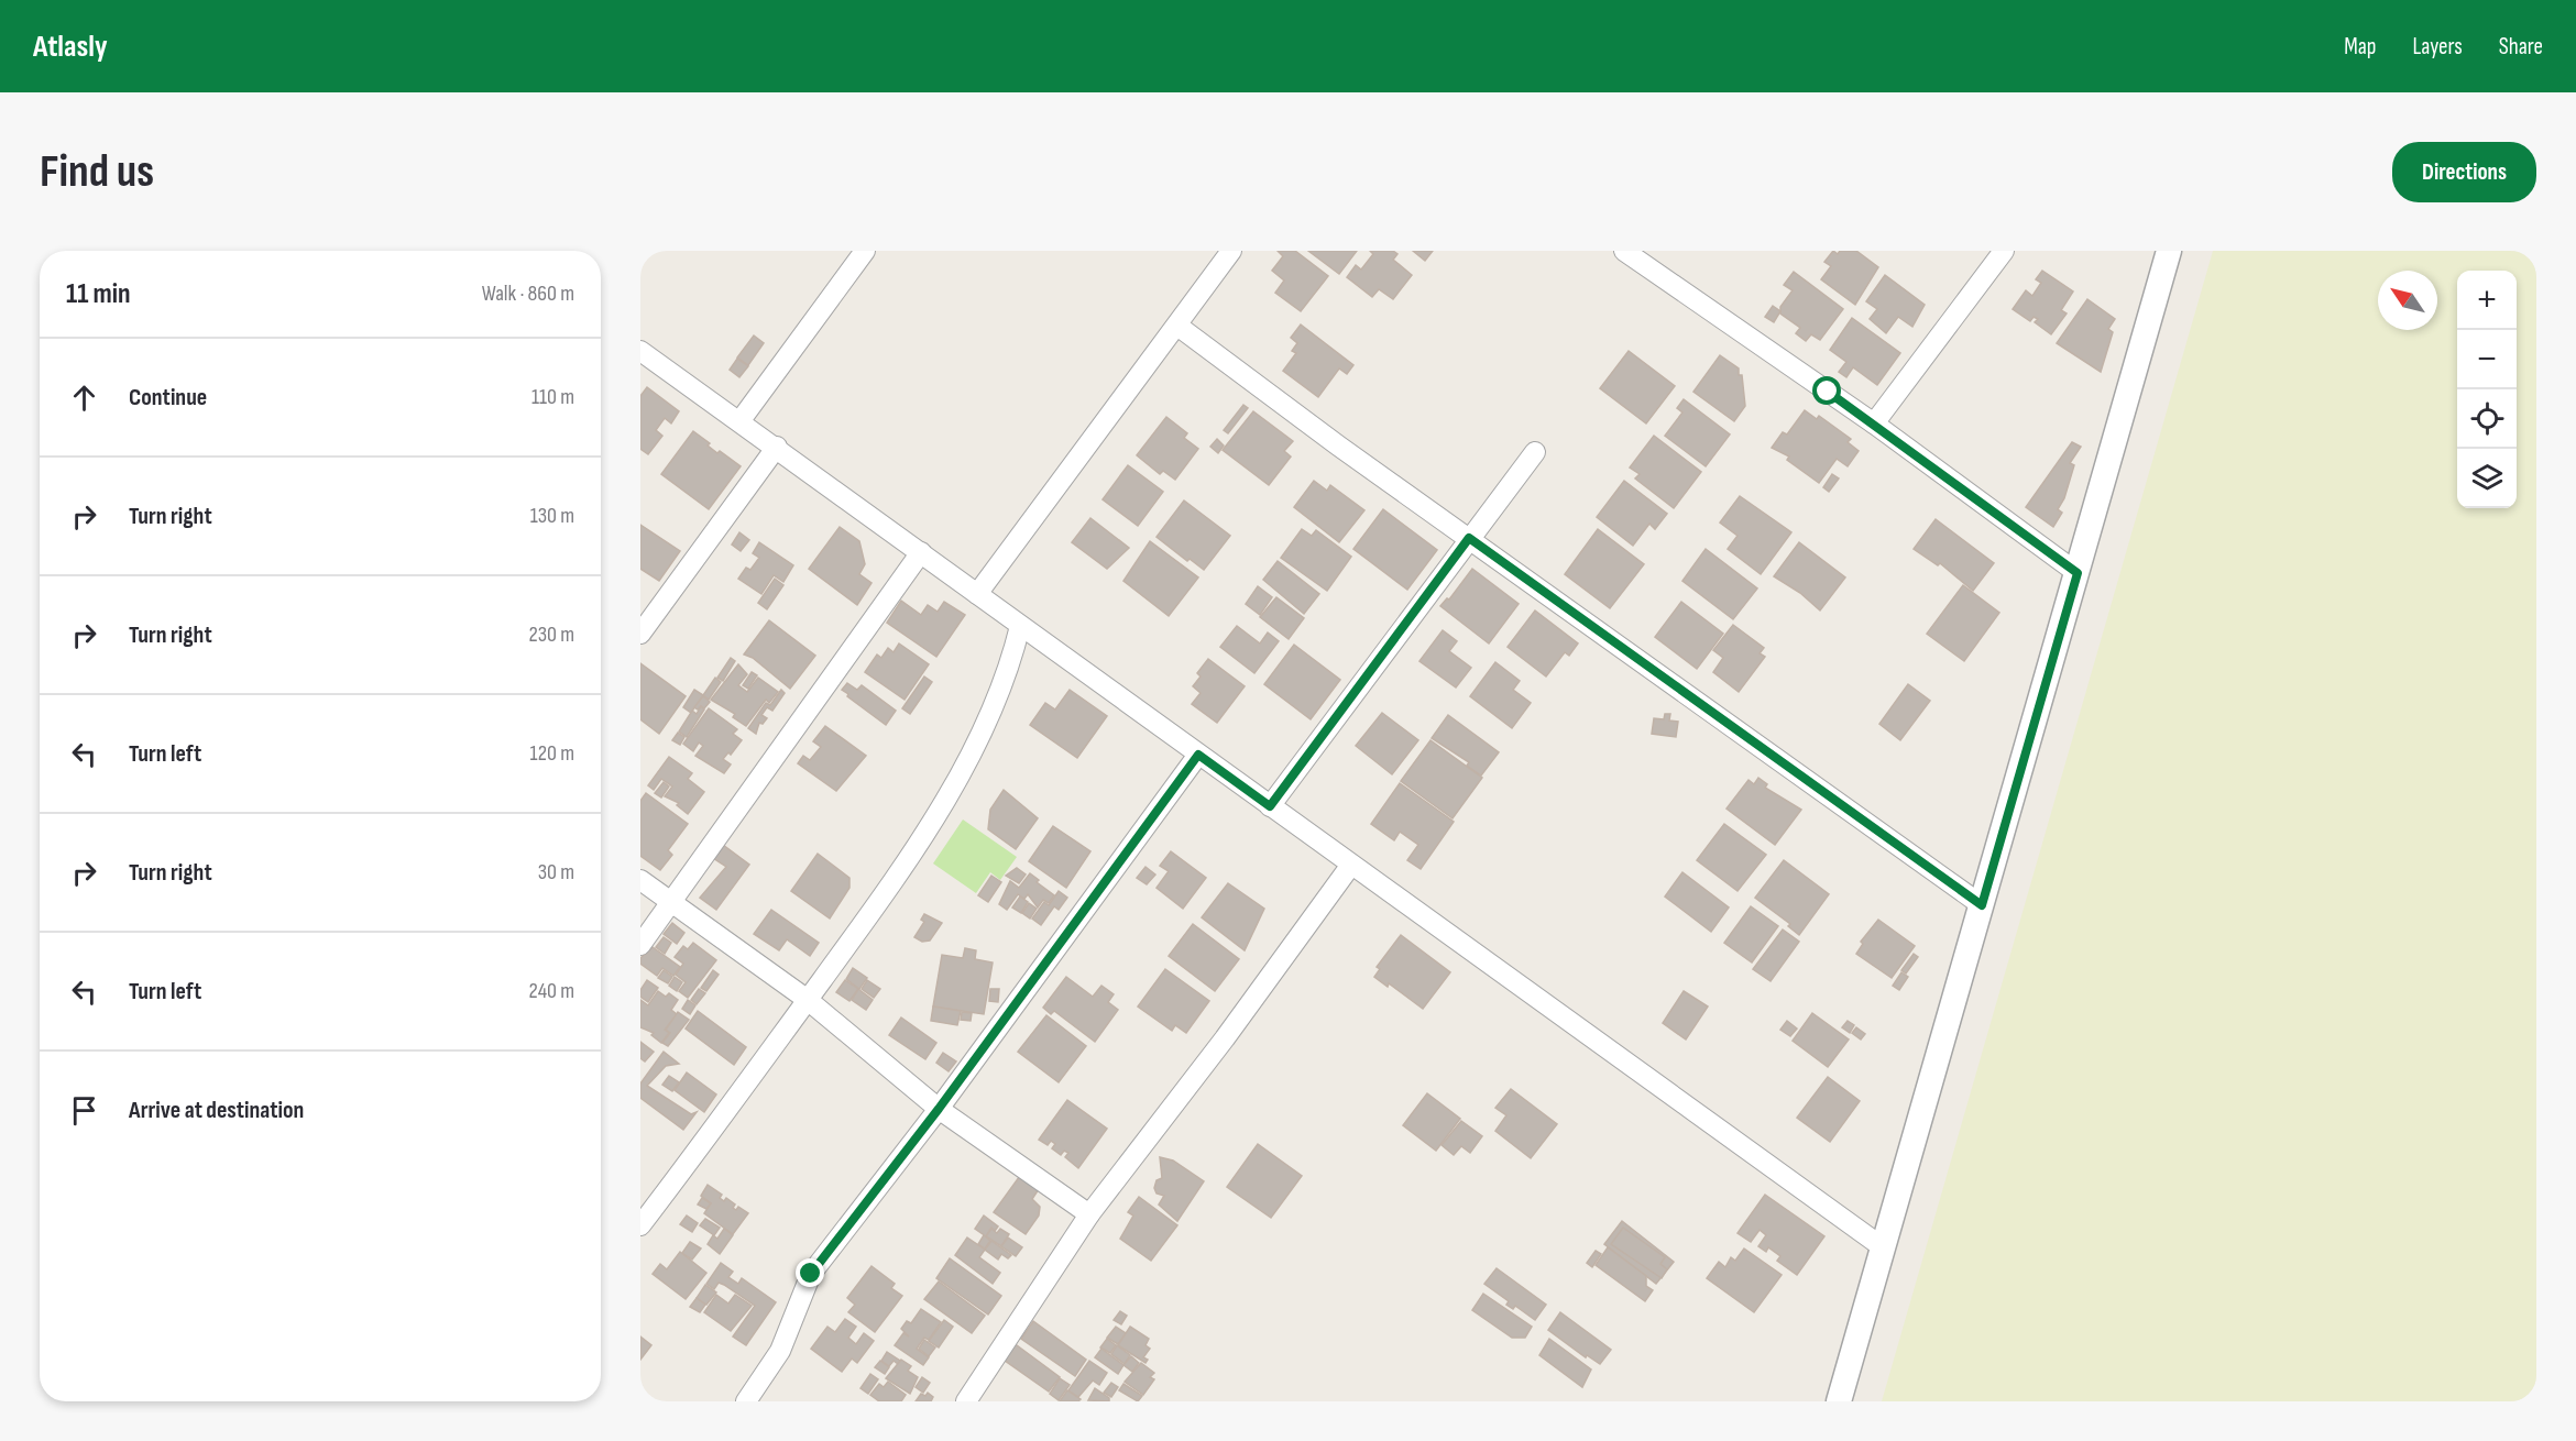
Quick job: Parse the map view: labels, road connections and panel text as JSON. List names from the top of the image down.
{
  "north": "top left",
  "page": {
    "header": "Atlasly",
    "nav": ["Map", "Layers", "Share"],
    "buttons": "Directions",
    "title": "Find us",
    "heading": ["11 min", "Walk · 860 m"],
    "map_buttons": ["+", "−"],
    "list": [
      ["Continue", "110 m"],
      ["Turn right", "130 m"],
      ["Turn right", "230 m"],
      ["Turn left", "120 m"],
      ["Turn right", "30 m"],
      ["Turn left", "240 m"],
      "Arrive at destination"
    ]
  }
}
